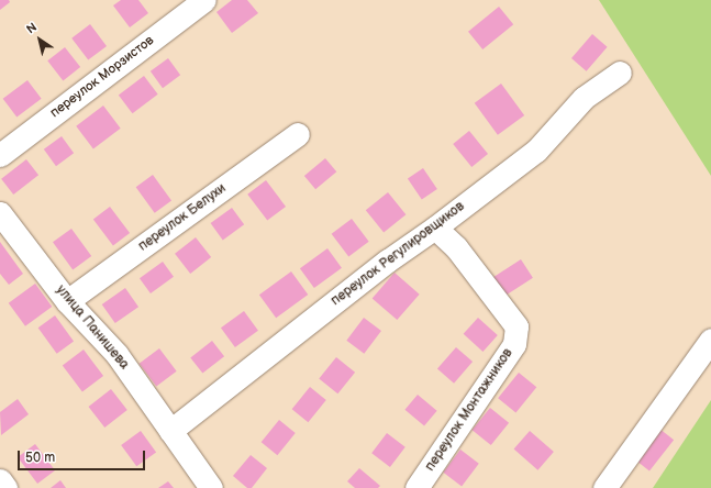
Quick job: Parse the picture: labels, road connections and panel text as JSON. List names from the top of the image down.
{
  "streets": {
    "street": [
      "переулок Морзистов",
      "переулок Белухи",
      "переулок Регулировщиков",
      "улица Панишева",
      "переулок Монтажников"
    ]
  },
  "crossings": [
    ["переулок Белухи", "улица Панишева"],
    ["переулок Регулировщиков", "улица Панишева"],
    ["переулок Регулировщиков", "переулок Монтажников"]
  ],
  "scale_bar": "50 m",
  "north": "top left"
}
